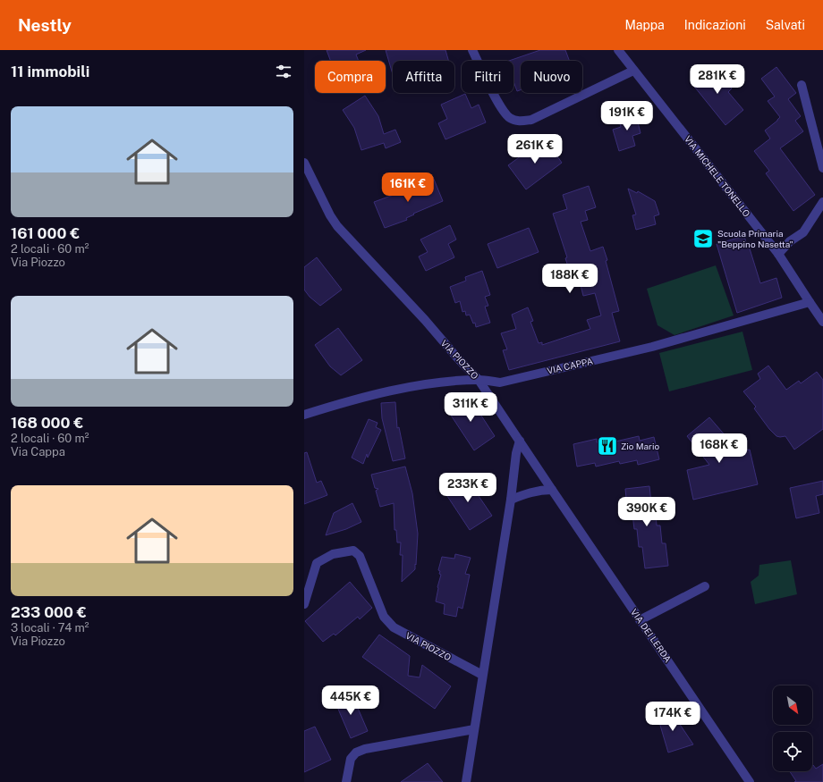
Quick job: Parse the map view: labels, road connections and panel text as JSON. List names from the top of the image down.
{
  "streets": {
    "street": [
      "VIA MICHELE TONELLO",
      "VIA PIOZZO",
      "VIA CAPPA",
      "VIA DEI LERDA"
    ]
  },
  "crossings": [
    ["VIA MICHELE TONELLO", "VIA CAPPA"],
    ["VIA PIOZZO", "VIA CAPPA"],
    ["VIA PIOZZO", "VIA DEI LERDA"]
  ],
  "places": {
    "school or university": ["Scuola Primaria \"Beppino Nasetta\""],
    "restaurant": ["Zio Mario"]
  },
  "north": "bottom right",
  "page": {
    "header": "Nestly",
    "nav": ["Mappa", "Indicazioni", "Salvati"],
    "heading": "11 immobili",
    "chip": [
      "Compra",
      "Affitta",
      "Filtri",
      "Nuovo"
    ],
    "price": [
      "281K €",
      "191K €",
      "261K €",
      "161K €",
      "188K €",
      "311K €",
      "168K €",
      "233K €",
      "390K €",
      "445K €",
      "174K €"
    ],
    "list": [
      {
        "name": "161 000 €",
        "note": "2 locali · 60 m² · Via Piozzo"
      },
      {
        "name": "168 000 €",
        "note": "2 locali · 60 m² · Via Cappa"
      },
      {
        "name": "233 000 €",
        "note": "3 locali · 74 m² · Via Piozzo"
      }
    ]
  }
}
